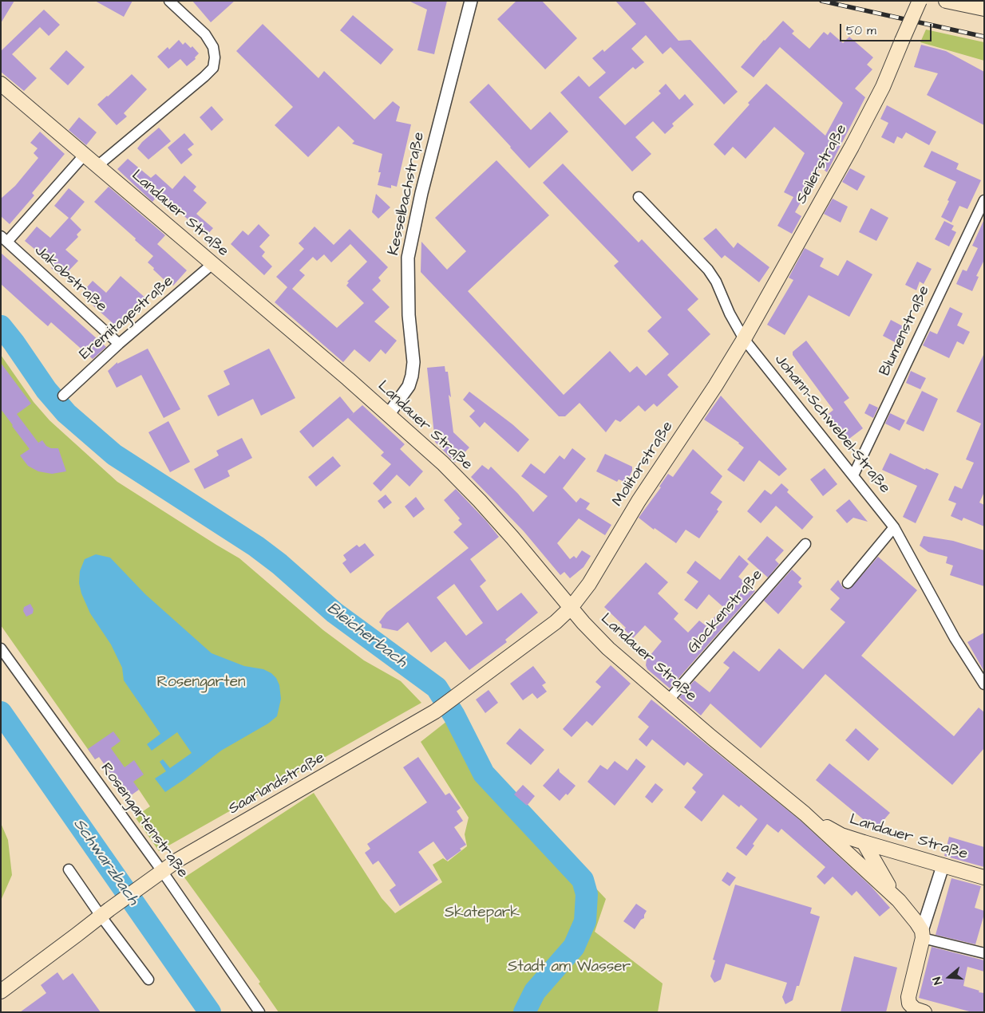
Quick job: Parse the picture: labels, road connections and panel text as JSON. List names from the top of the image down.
{
  "streets": {
    "main road": [
      "Seilerstraße",
      "Landauer Straße",
      "Molitorstraße",
      "Saarlandstraße"
    ],
    "street": [
      "Kesselbachstraße",
      "Jakobstraße",
      "Eremitagestraße",
      "Blumenstraße",
      "Johann-Schwebel-Straße",
      "Glockenstraße",
      "Rosengartenstraße"
    ]
  },
  "crossings": [
    ["Seilerstraße", "Johann-Schwebel-Straße"],
    ["Seilerstraße", "Molitorstraße"],
    ["Kesselbachstraße", "Landauer Straße"],
    ["Landauer Straße", "Eremitagestraße"],
    ["Landauer Straße", "Molitorstraße"],
    ["Landauer Straße", "Glockenstraße"],
    ["Landauer Straße", "Saarlandstraße"],
    ["Jakobstraße", "Eremitagestraße"],
    ["Blumenstraße", "Johann-Schwebel-Straße"],
    ["Johann-Schwebel-Straße", "Molitorstraße"],
    ["Molitorstraße", "Saarlandstraße"],
    ["Saarlandstraße", "Rosengartenstraße"]
  ],
  "water": ["Bleicherbach", "Schwarzbach"],
  "parks": ["Rosengarten", "Skatepark", "Stadt am Wasser"],
  "scale_bar": "50 m",
  "north": "left"
}
